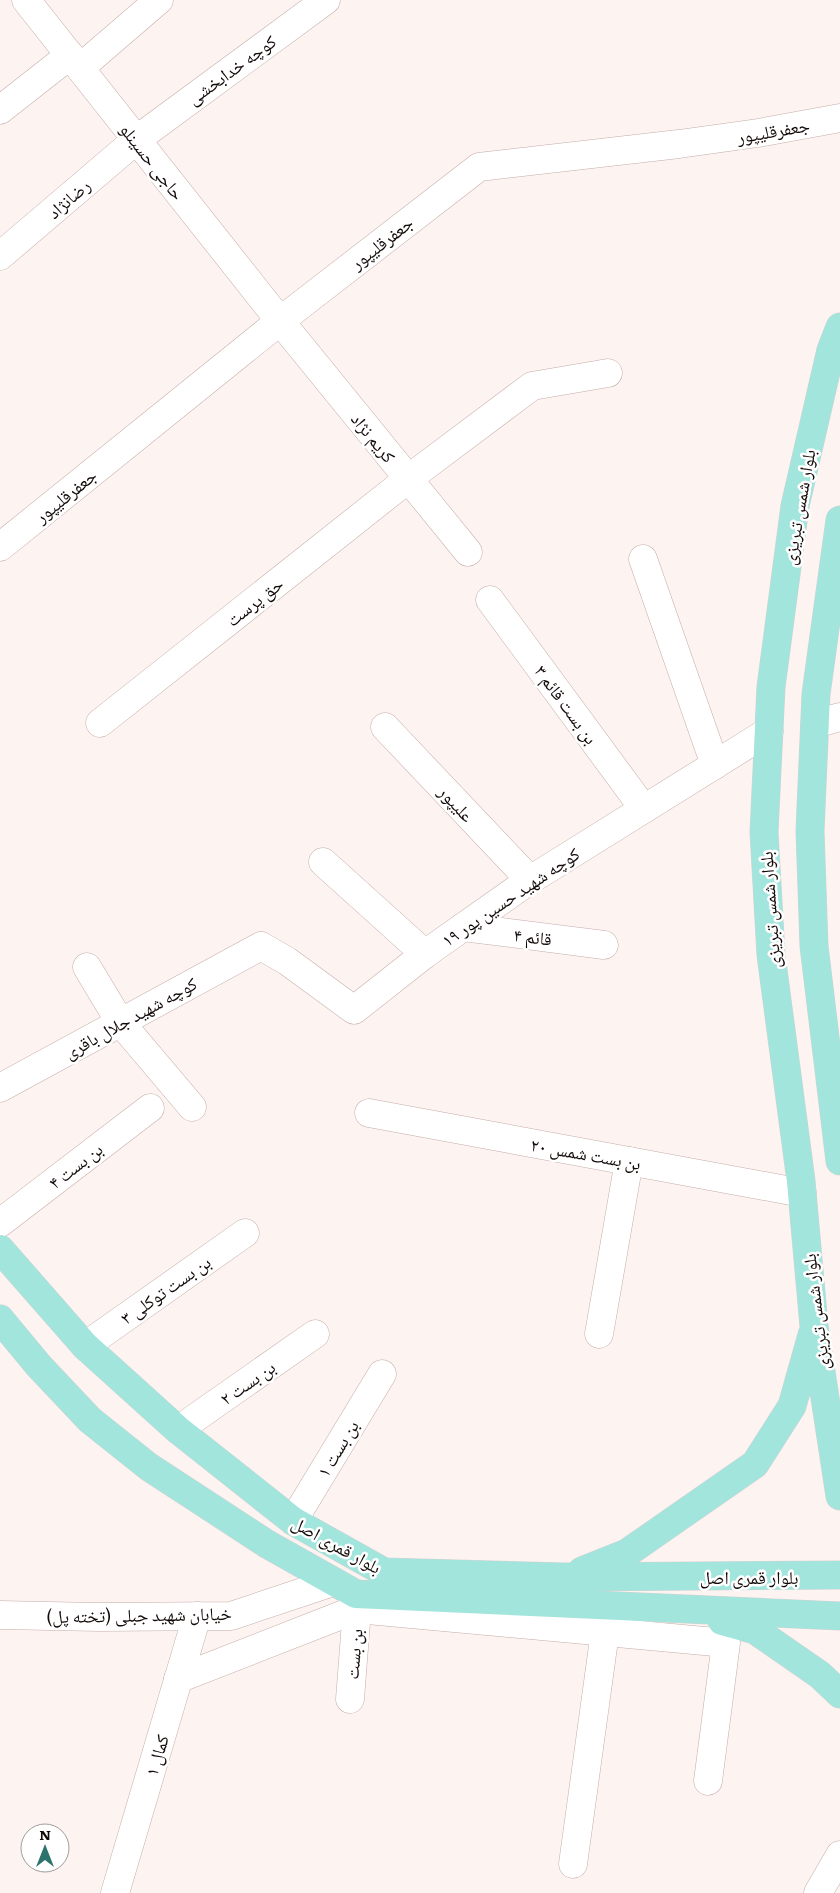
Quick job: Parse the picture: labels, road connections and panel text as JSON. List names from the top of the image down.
{
  "streets": {
    "main road": ["بلوار شمس تبریزی", "بلوار قمری اصل"],
    "street": [
      "کوچه خدابخشی",
      "جعفرقلیپور",
      "حاجی حسینلو",
      "رضانژاد",
      "کریم نژاد",
      "حق پرست",
      "بن بست قائم ۳",
      "علیپور",
      "کوچه شهید حسین پور ۱۹",
      "قائم ۴",
      "کوچه شهید جلال باقری",
      "بن بست شمس ۲۰",
      "بن بست ۴",
      "بن بست توکلی ۳",
      "بن بست ۲",
      "بن بست ۱",
      "خیابان شهید جبلی (تخته پل)",
      "بن بست",
      "کمال ۱"
    ]
  },
  "crossings": [
    ["کوچه خدابخشی", "حاجی حسینلو"],
    ["کوچه خدابخشی", "رضانژاد"],
    ["جعفرقلیپور", "حاجی حسینلو"],
    ["جعفرقلیپور", "کریم نژاد"],
    ["حاجی حسینلو", "رضانژاد"],
    ["حاجی حسینلو", "کریم نژاد"],
    ["کریم نژاد", "حق پرست"],
    ["بلوار شمس تبریزی", "کوچه شهید حسین پور ۱۹"],
    ["بلوار شمس تبریزی", "بن بست شمس ۲۰"],
    ["بن بست قائم ۳", "کوچه شهید حسین پور ۱۹"],
    ["علیپور", "کوچه شهید حسین پور ۱۹"],
    ["کوچه شهید حسین پور ۱۹", "قائم ۴"],
    ["کوچه شهید حسین پور ۱۹", "کوچه شهید جلال باقری"],
    ["بن بست توکلی ۳", "بلوار قمری اصل"],
    ["بن بست ۲", "بلوار قمری اصل"],
    ["بن بست ۱", "بلوار قمری اصل"],
    ["بلوار قمری اصل", "خیابان شهید جبلی (تخته پل)"],
    ["خیابان شهید جبلی (تخته پل)", "کمال ۱"]
  ],
  "north": "top"
}
